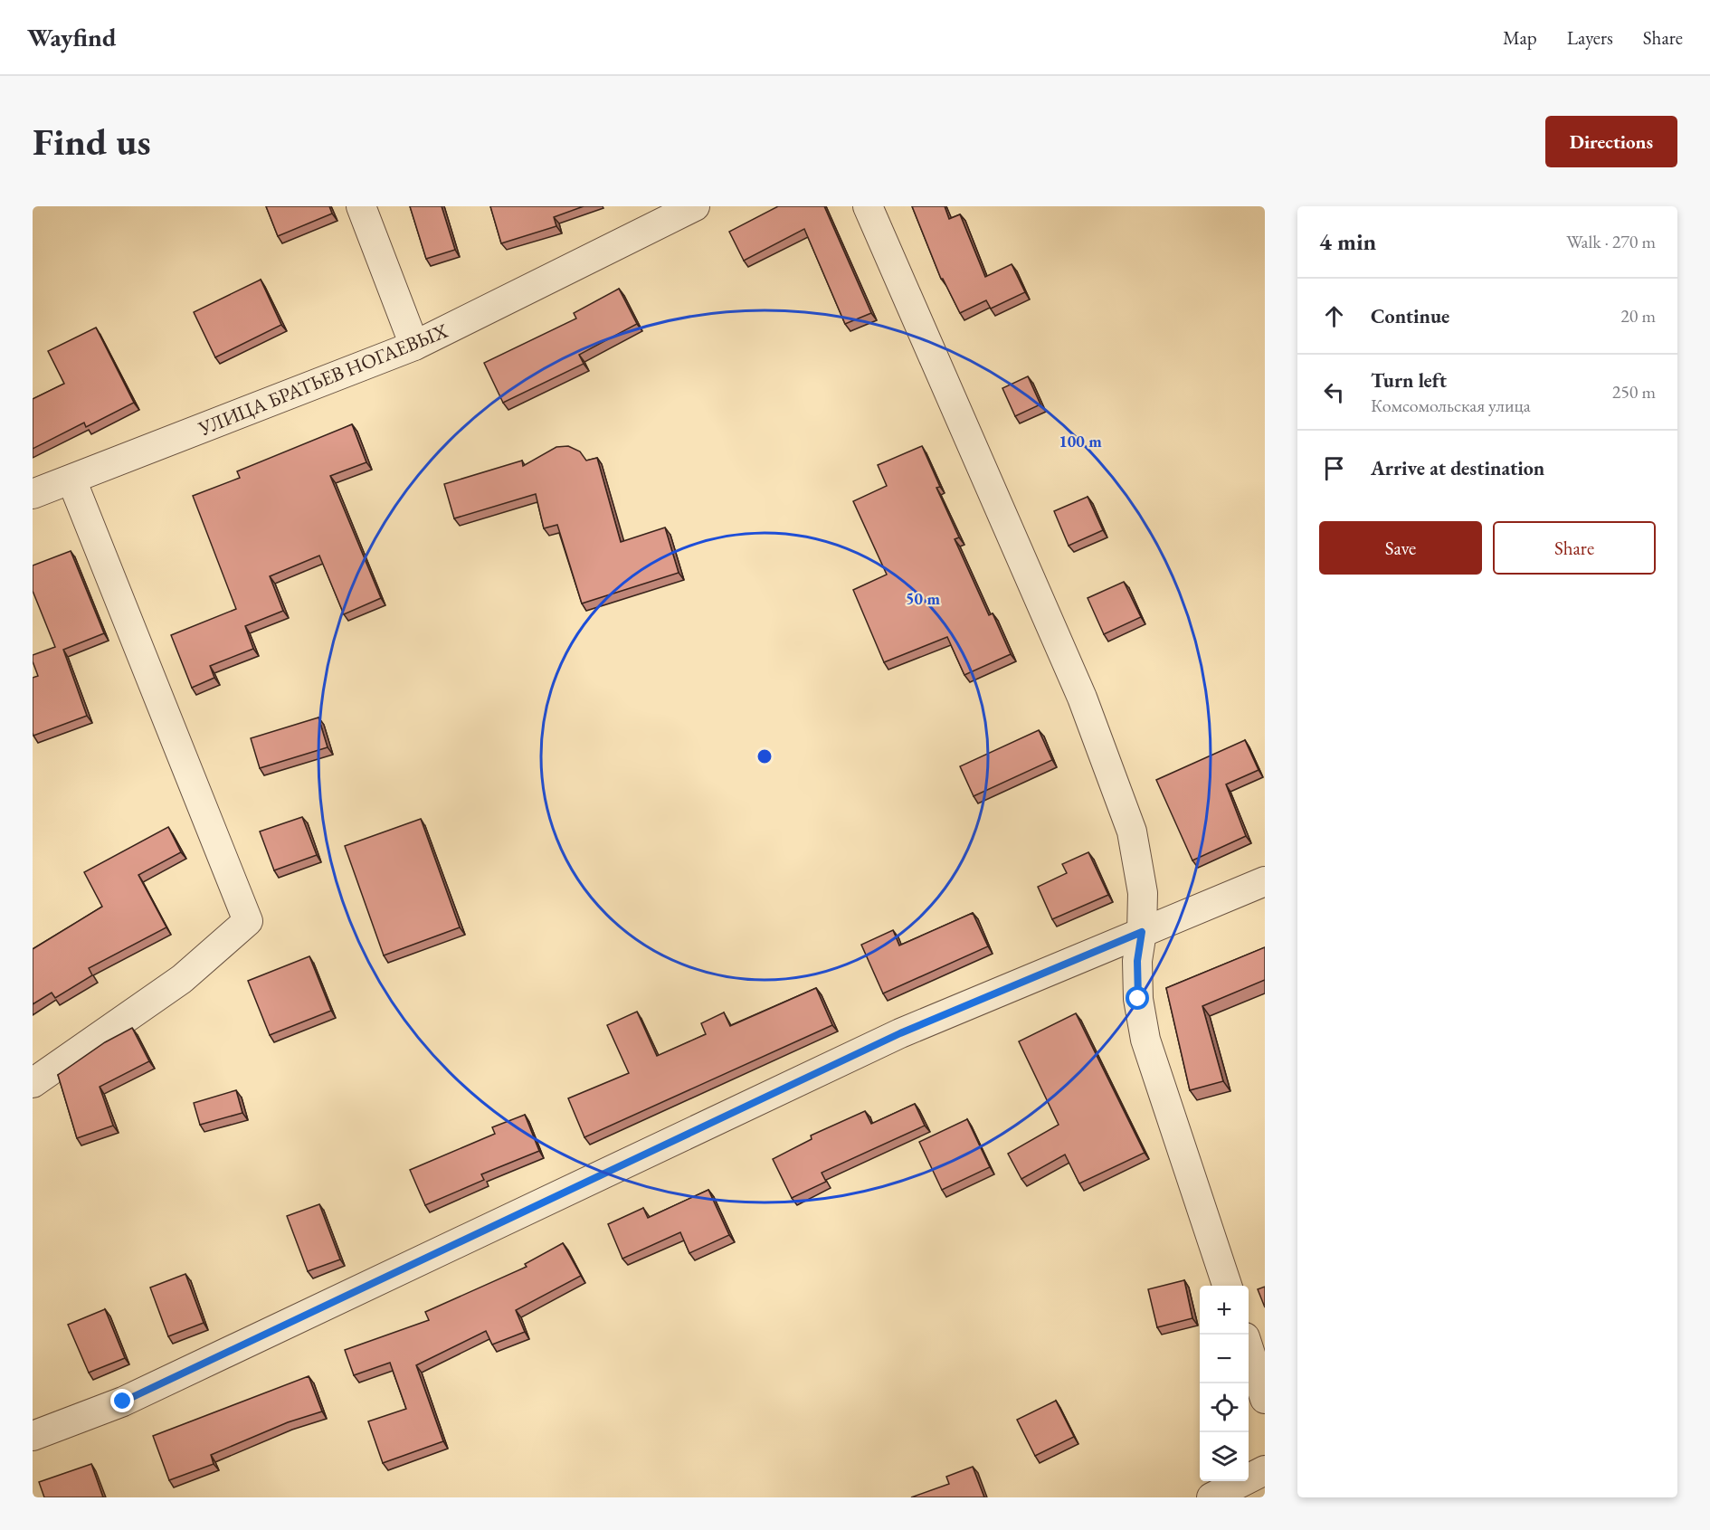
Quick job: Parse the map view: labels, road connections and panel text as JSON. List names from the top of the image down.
{
  "streets": {
    "street": ["УЛИЦА БРАТЬЕВ НОГАЕВЫХ"]
  },
  "page": {
    "header": "Wayfind",
    "nav": ["Map", "Layers", "Share"],
    "buttons": [
      "Directions",
      ["Save", "Share"]
    ],
    "title": "Find us",
    "heading": ["4 min", "Walk · 270 m"],
    "list": [
      ["Continue", "20 m"],
      ["Turn left", "Комсомольская улица", "250 m"],
      "Arrive at destination"
    ],
    "map_buttons": ["+", "−"]
  },
  "rings": ["100 m", "50 m"]
}
